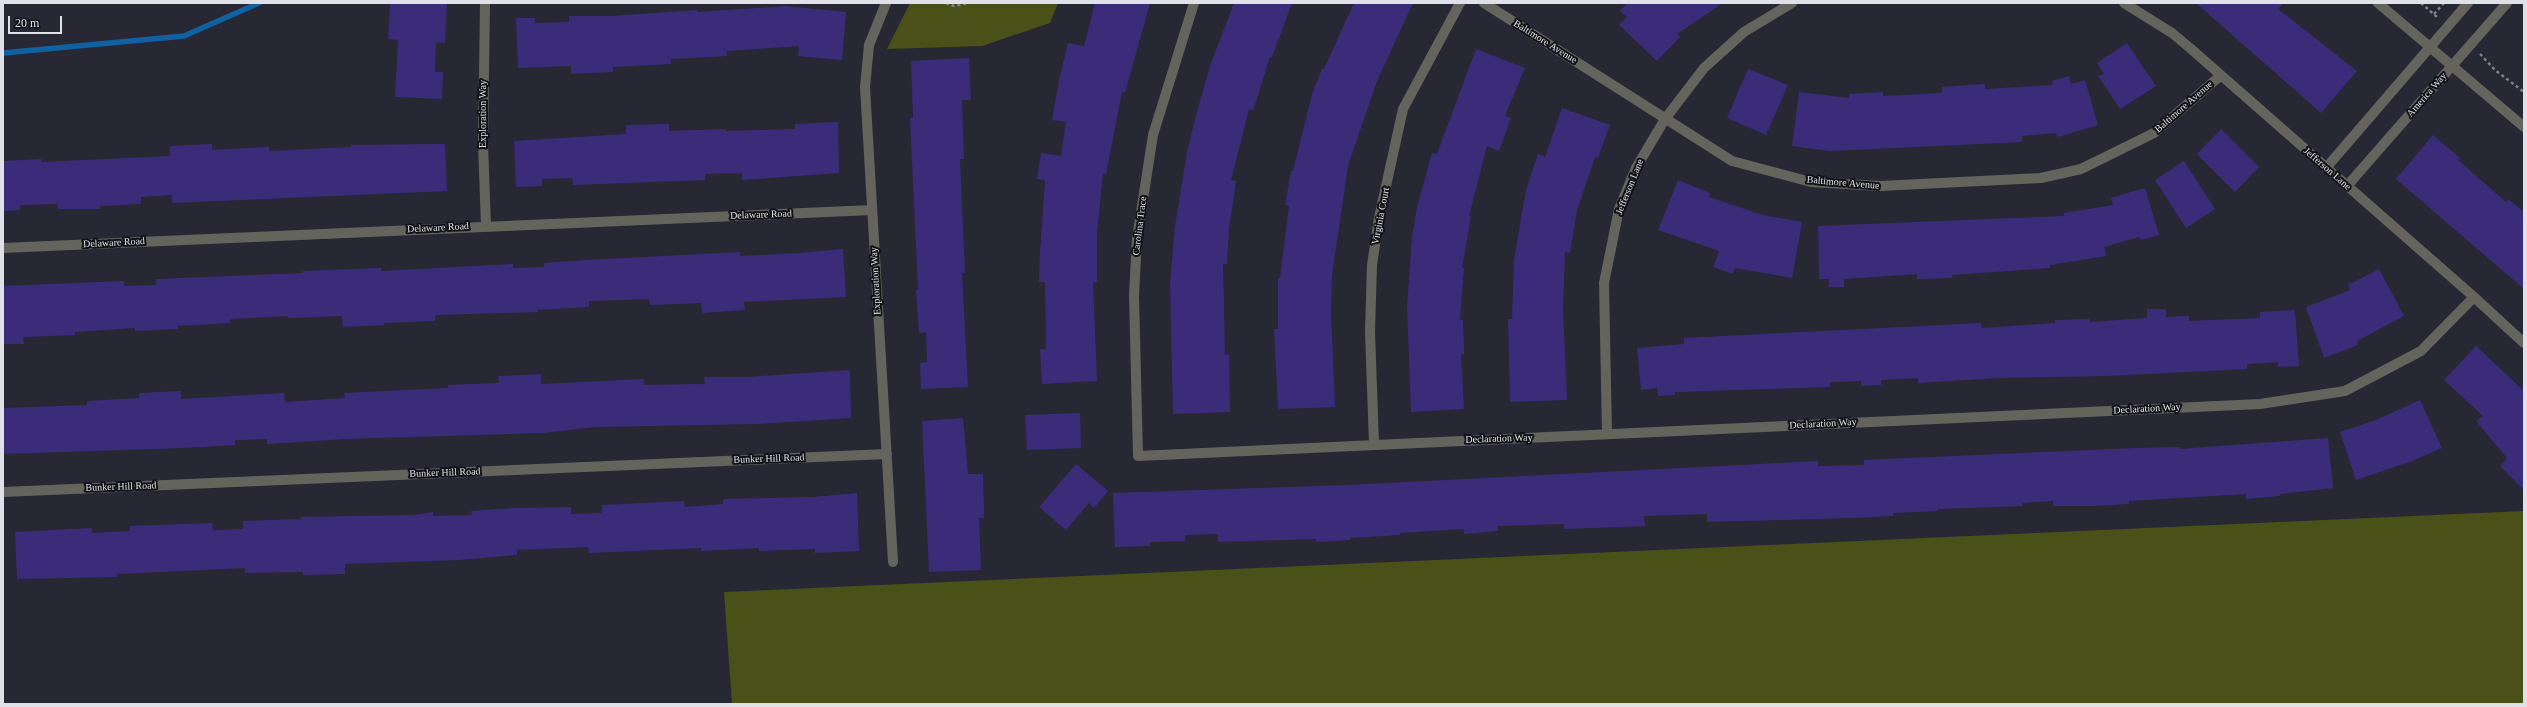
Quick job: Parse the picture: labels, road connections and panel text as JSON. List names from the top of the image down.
{
  "streets": {
    "street": [
      "Baltimore Avenue",
      "America Way",
      "Exploration Way",
      "Jefferson Lane",
      "Delaware Road",
      "Virginia Court",
      "Carolina Trace",
      "Declaration Way",
      "Bunker Hill Road"
    ]
  },
  "crossings": [
    ["Baltimore Avenue", "Jefferson Lane"],
    ["America Way", "Jefferson Lane"],
    ["Exploration Way", "Delaware Road"],
    ["Exploration Way", "Bunker Hill Road"],
    ["Jefferson Lane", "Declaration Way"],
    ["Virginia Court", "Declaration Way"],
    ["Carolina Trace", "Declaration Way"]
  ],
  "scale_bar": "20 m"
}
